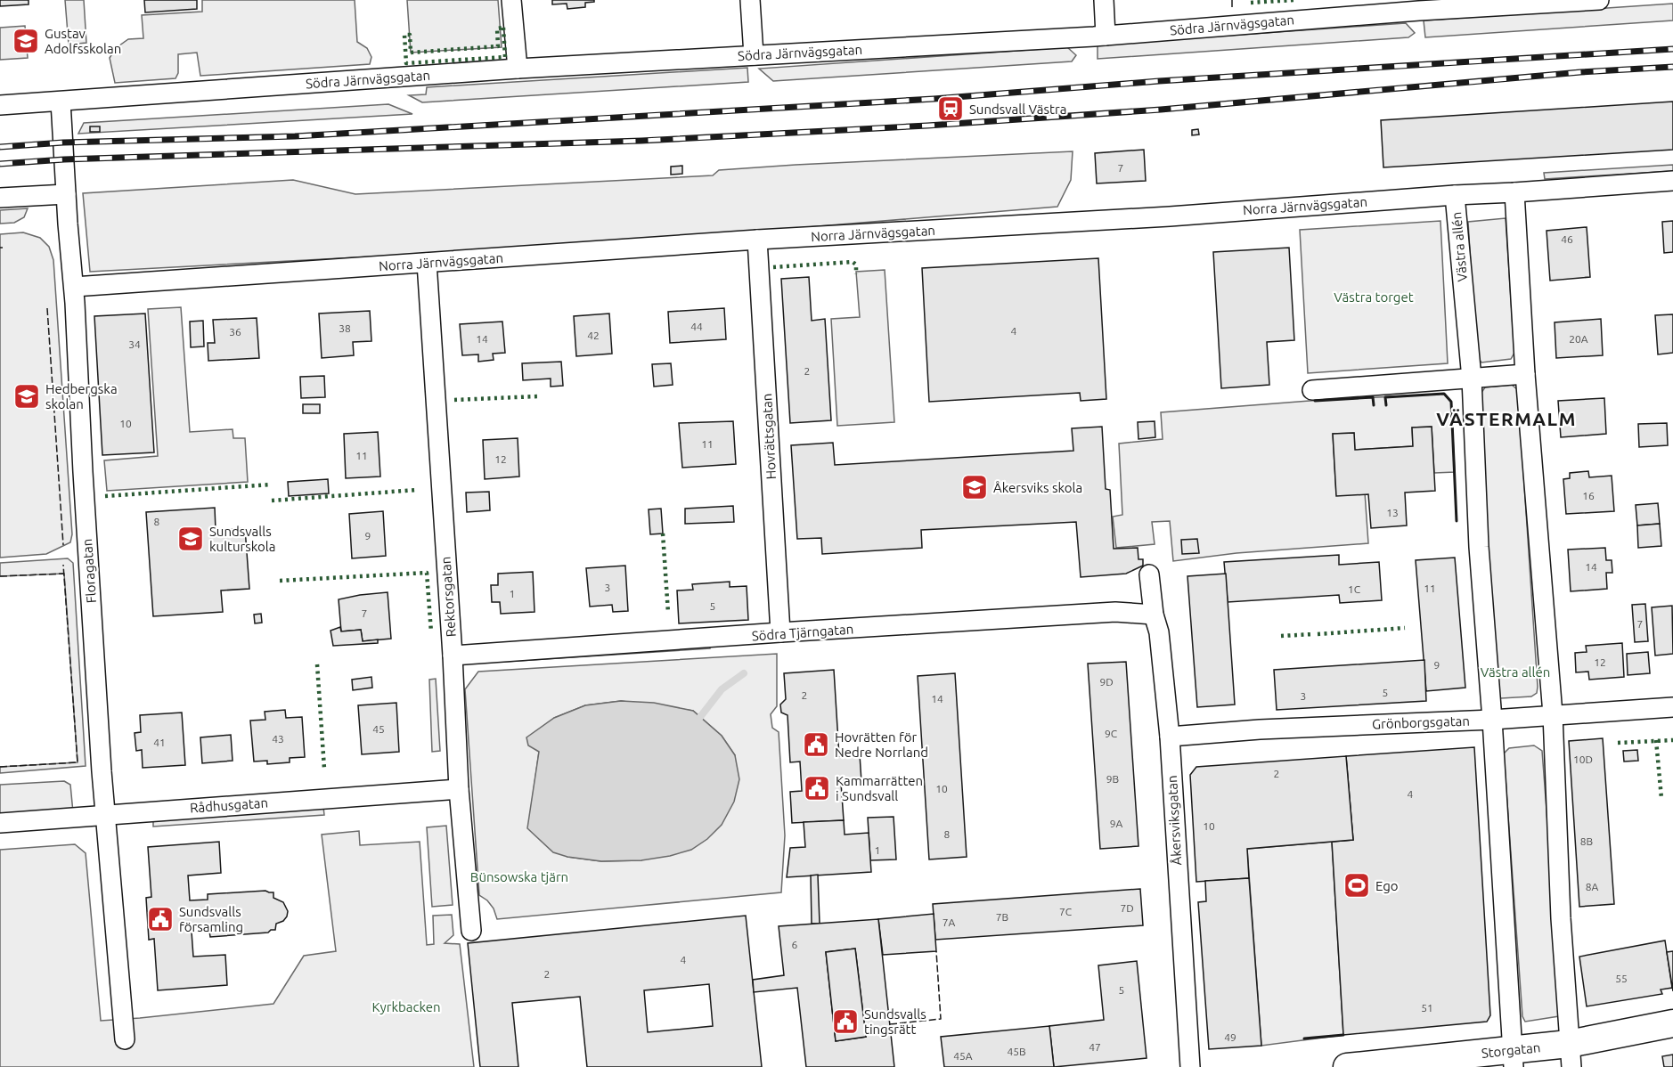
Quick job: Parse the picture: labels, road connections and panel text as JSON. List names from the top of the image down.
{
  "streets": {
    "street": [
      "Södra Järnvägsgatan",
      "Norra Järnvägsgatan",
      "Västra allén",
      "Hovrättsgatan",
      "Floragatan",
      "Rektorsgatan",
      "Södra Tjärngatan",
      "Grönborgsgatan",
      "Rådhusgatan",
      "Åkersviksgatan",
      "Storgatan"
    ]
  },
  "crossings": [
    ["Södra Järnvägsgatan", "Floragatan"],
    ["Norra Järnvägsgatan", "Västra allén"],
    ["Norra Järnvägsgatan", "Hovrättsgatan"],
    ["Norra Järnvägsgatan", "Floragatan"],
    ["Norra Järnvägsgatan", "Rektorsgatan"],
    ["Västra allén", "Grönborgsgatan"],
    ["Västra allén", "Storgatan"],
    ["Hovrättsgatan", "Södra Tjärngatan"],
    ["Floragatan", "Rådhusgatan"],
    ["Rektorsgatan", "Södra Tjärngatan"],
    ["Rektorsgatan", "Rådhusgatan"],
    ["Södra Tjärngatan", "Åkersviksgatan"],
    ["Grönborgsgatan", "Åkersviksgatan"]
  ],
  "districts": ["VÄSTERMALM"],
  "parks": [
    "Västra torget",
    "Västra allén",
    "Bünsowska tjärn",
    "Kyrkbacken"
  ],
  "places": {
    "school or university": [
      "Gustav Adolfsskolan",
      "Hedbergska skolan",
      "Åkersviks skola",
      "Sundsvalls kulturskola"
    ],
    "station": ["Sundsvall Västra"],
    "public building": [
      "Hovrätten för Nedre Norrland",
      "Kammarrätten i Sundsvall",
      "Sundsvalls församling",
      "Sundsvalls tingsrätt"
    ],
    "sports": ["Ego"]
  },
  "house_numbers": [
    "7",
    "46",
    "44",
    "38",
    "4",
    "36",
    "42",
    "14",
    "20A",
    "34",
    "2",
    "10",
    "11",
    "11",
    "12",
    "16",
    "13",
    "8",
    "9",
    "14",
    "3",
    "11",
    "1C",
    "1",
    "5",
    "7",
    "7",
    "12",
    "9",
    "9D",
    "5",
    "2",
    "3",
    "14",
    "45",
    "9C",
    "43",
    "41",
    "10D",
    "2",
    "9B",
    "10",
    "4",
    "9A",
    "10",
    "8",
    "8B",
    "1",
    "8A",
    "7D",
    "7C",
    "7B",
    "7A",
    "6",
    "4",
    "2",
    "55",
    "5",
    "51",
    "49",
    "47",
    "45B",
    "45A"
  ]
}
